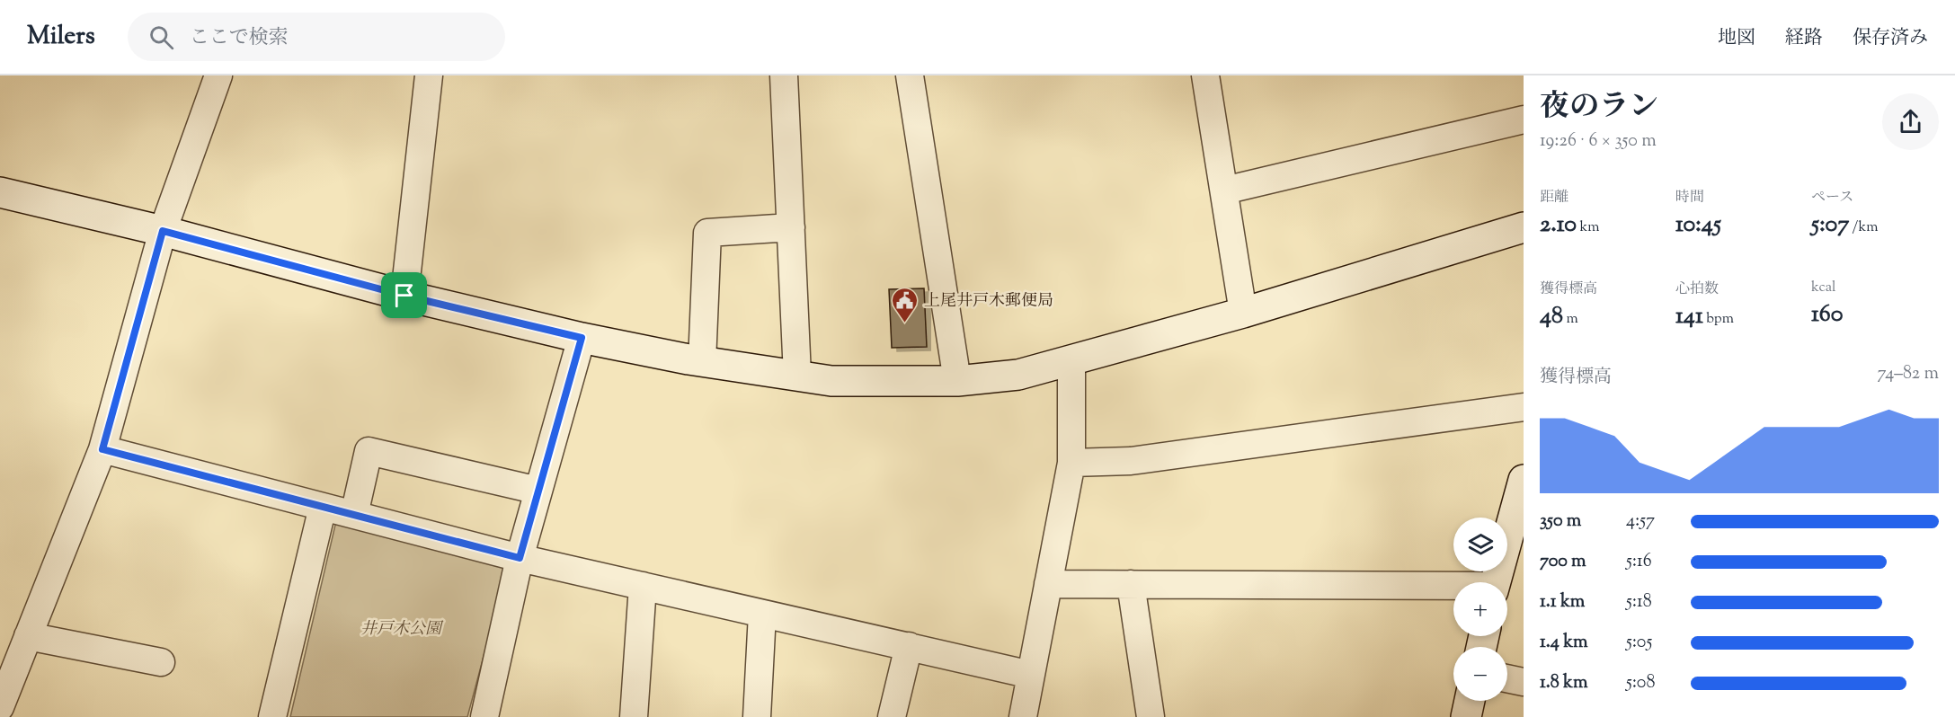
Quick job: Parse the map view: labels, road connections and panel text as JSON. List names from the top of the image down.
{
  "parks": ["井戸木公園"],
  "places": {
    "public building": ["上尾井戸木郵便局"]
  },
  "page": {
    "header": "Milers",
    "search": "ここで検索",
    "nav": ["地図", "経路", "保存済み"],
    "heading": ["夜のラン", "19:26 · 6 × 350 m"],
    "stats": [
      ["距離", "2.10 km"],
      ["時間", "10:45"],
      ["ペース", "5:07 /km"],
      ["獲得標高", "48 m"],
      ["心拍数", "141 bpm"],
      ["kcal", "160"]
    ],
    "chart": ["獲得標高", "74–82 m"],
    "list": [
      {
        "name": "350 m",
        "note": "4:57"
      },
      {
        "name": "700 m",
        "note": "5:16"
      },
      {
        "name": "1.1 km",
        "note": "5:18"
      },
      {
        "name": "1.4 km",
        "note": "5:05"
      },
      {
        "name": "1.8 km",
        "note": "5:08"
      }
    ],
    "map_buttons": ["+", "−"]
  }
}
